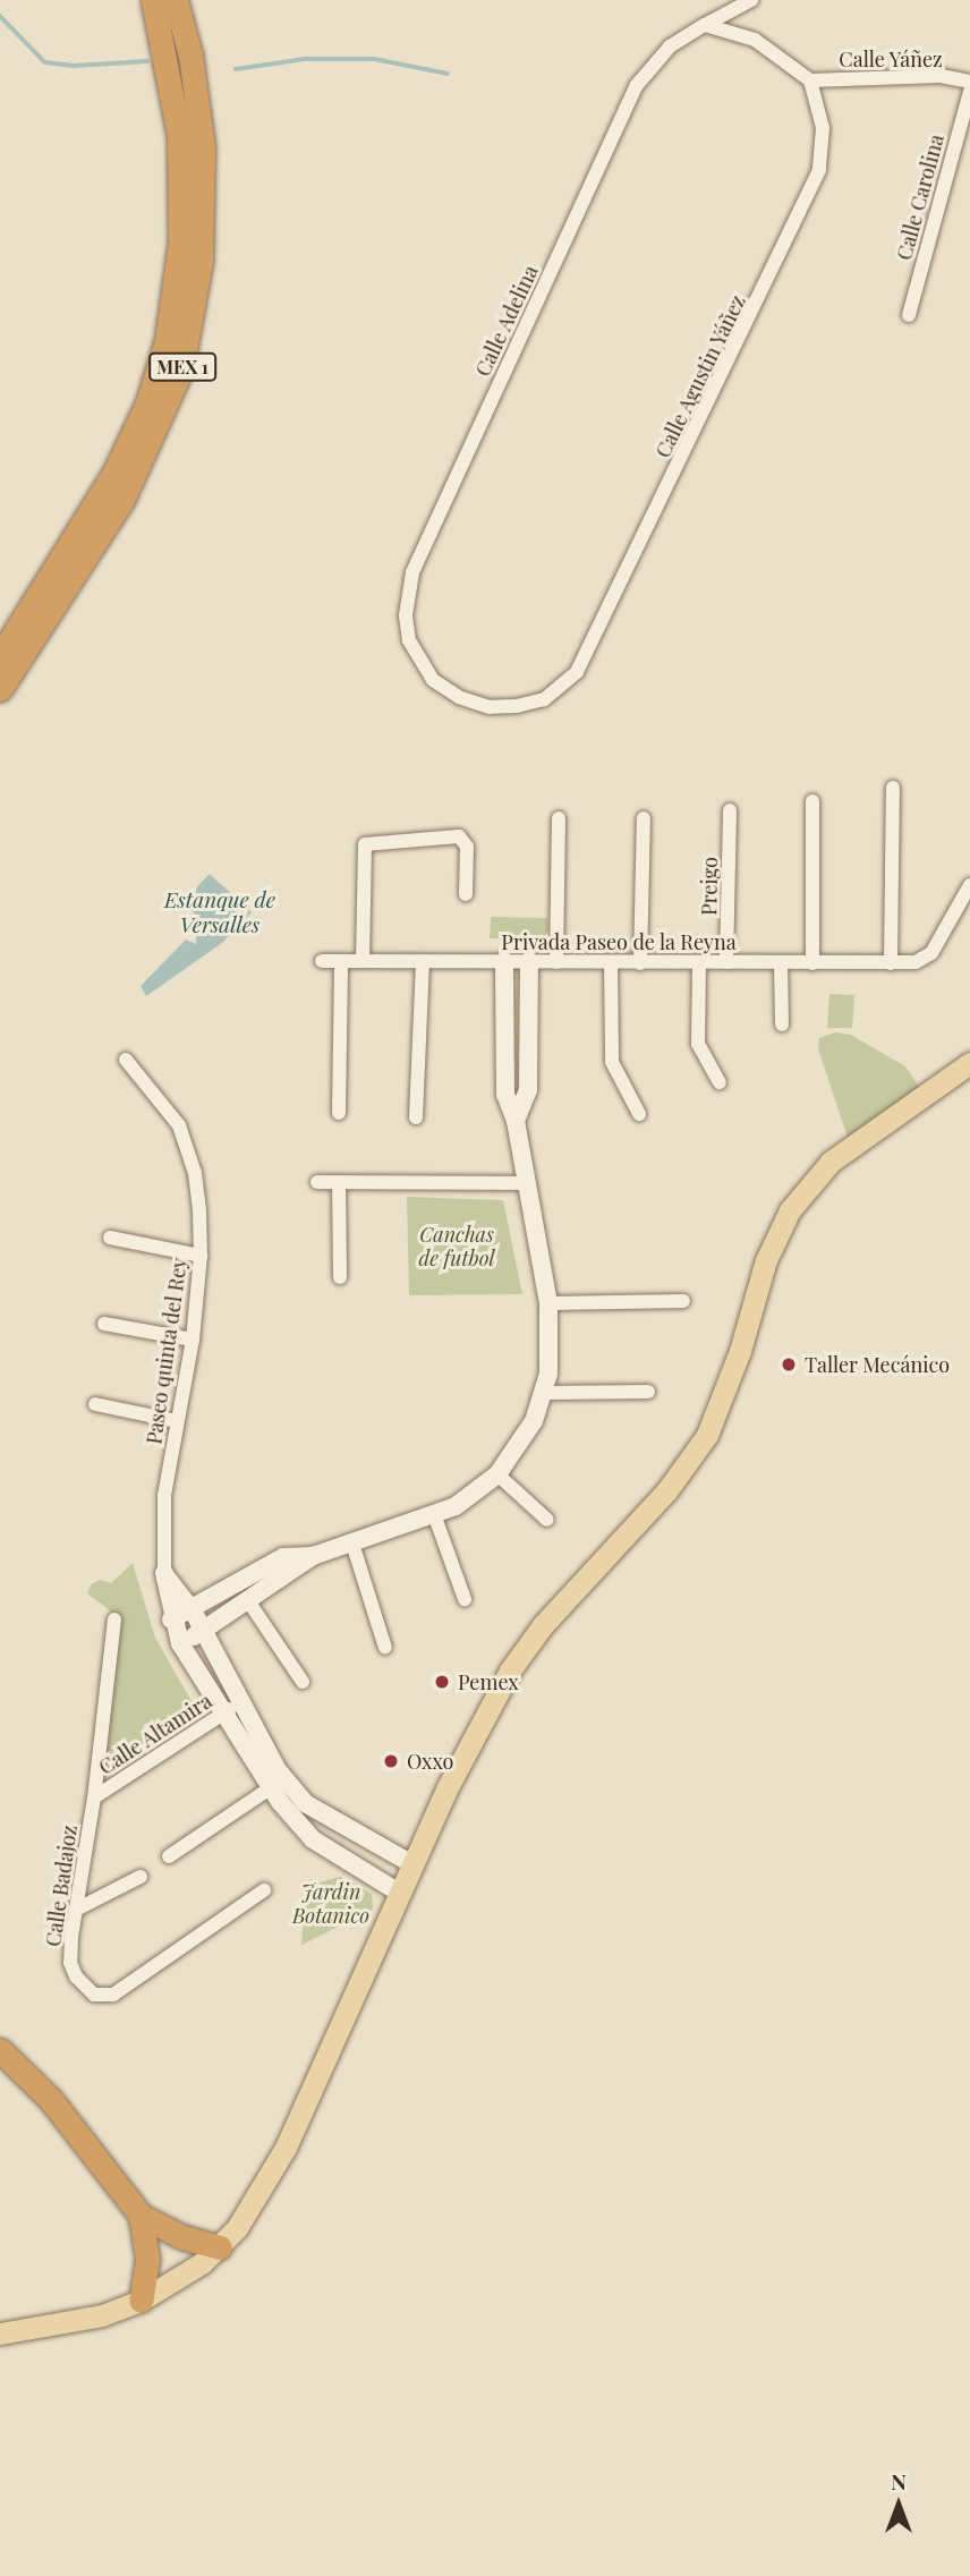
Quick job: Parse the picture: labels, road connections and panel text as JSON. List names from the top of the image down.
{
  "streets": {
    "highway": ["MEX 1"],
    "street": [
      "Calle Yáñez",
      "Calle Carolina",
      "Calle Adelina",
      "Calle Agustin Yáñez",
      "Preigo",
      "Privada Paseo de la Reyna",
      "Paseo quinta del Rey",
      "Calle Altamira",
      "Calle Badajoz"
    ]
  },
  "crossings": [
    ["Calle Yáñez", "Calle Agustin Yáñez"],
    ["Calle Adelina", "Calle Agustin Yáñez"],
    ["Preigo", "Privada Paseo de la Reyna"],
    ["Calle Altamira", "Calle Badajoz"]
  ],
  "water": ["Estanque de Versalles"],
  "parks": ["Canchas de futbol", "Jardin Botanico"],
  "places": ["Taller Mecánico", "Pemex", "Oxxo"],
  "north": "top"
}
